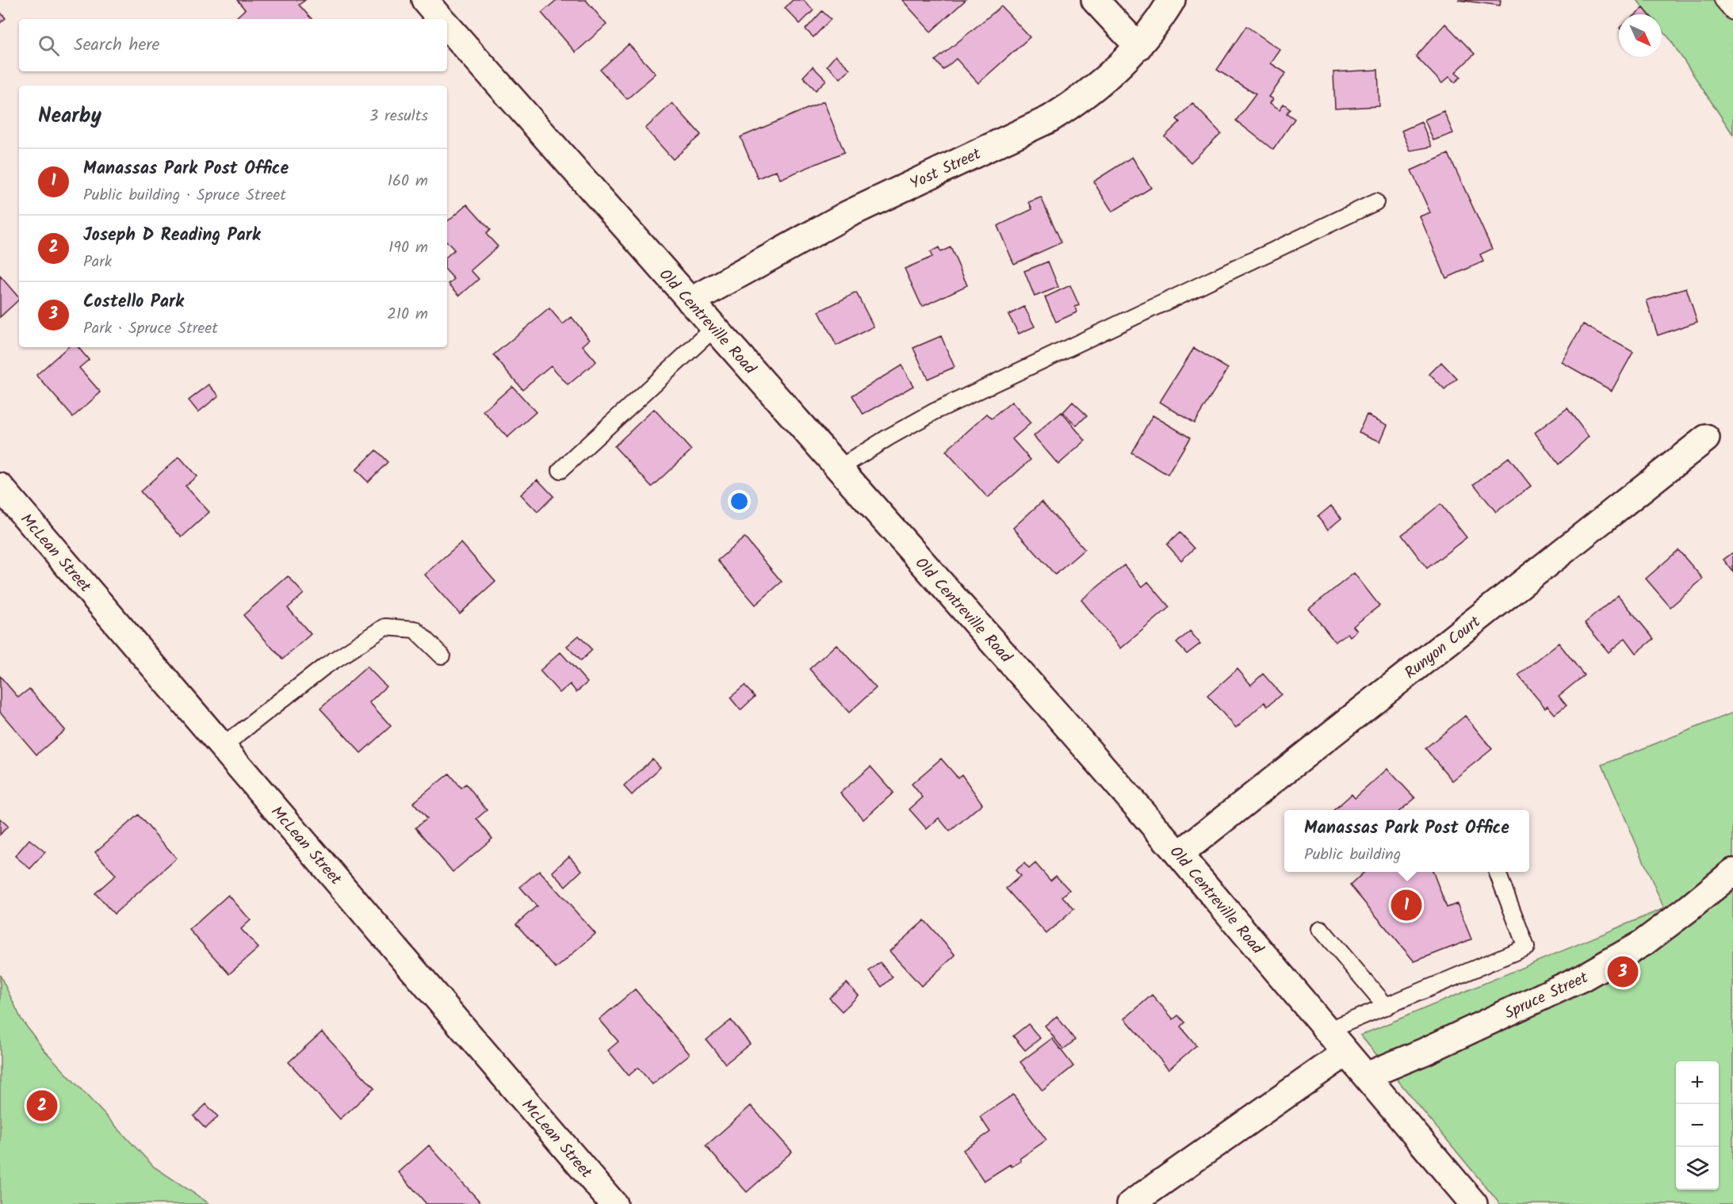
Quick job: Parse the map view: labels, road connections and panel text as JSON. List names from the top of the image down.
{
  "streets": {
    "street": [
      "Yost Street",
      "Old Centreville Road",
      "McLean Street",
      "Runyon Court",
      "Spruce Street"
    ]
  },
  "crossings": [
    ["Yost Street", "Old Centreville Road"],
    ["Old Centreville Road", "Runyon Court"],
    ["Old Centreville Road", "Spruce Street"]
  ],
  "north": "bottom right",
  "page": {
    "search": "Search here",
    "heading": ["Nearby", "3 results"],
    "list": [
      {
        "mark": "1",
        "name": "Manassas Park Post Office",
        "note": "Public building · Spruce Street",
        "value": "160 m"
      },
      {
        "mark": "2",
        "name": "Joseph D Reading Park",
        "note": "Park",
        "value": "190 m"
      },
      {
        "mark": "3",
        "name": "Costello Park",
        "note": "Park · Spruce Street",
        "value": "210 m"
      }
    ],
    "popup": ["Manassas Park Post Office", "Public building"],
    "pins": ["1", "3", "2"],
    "map_buttons": ["+", "−"]
  }
}
